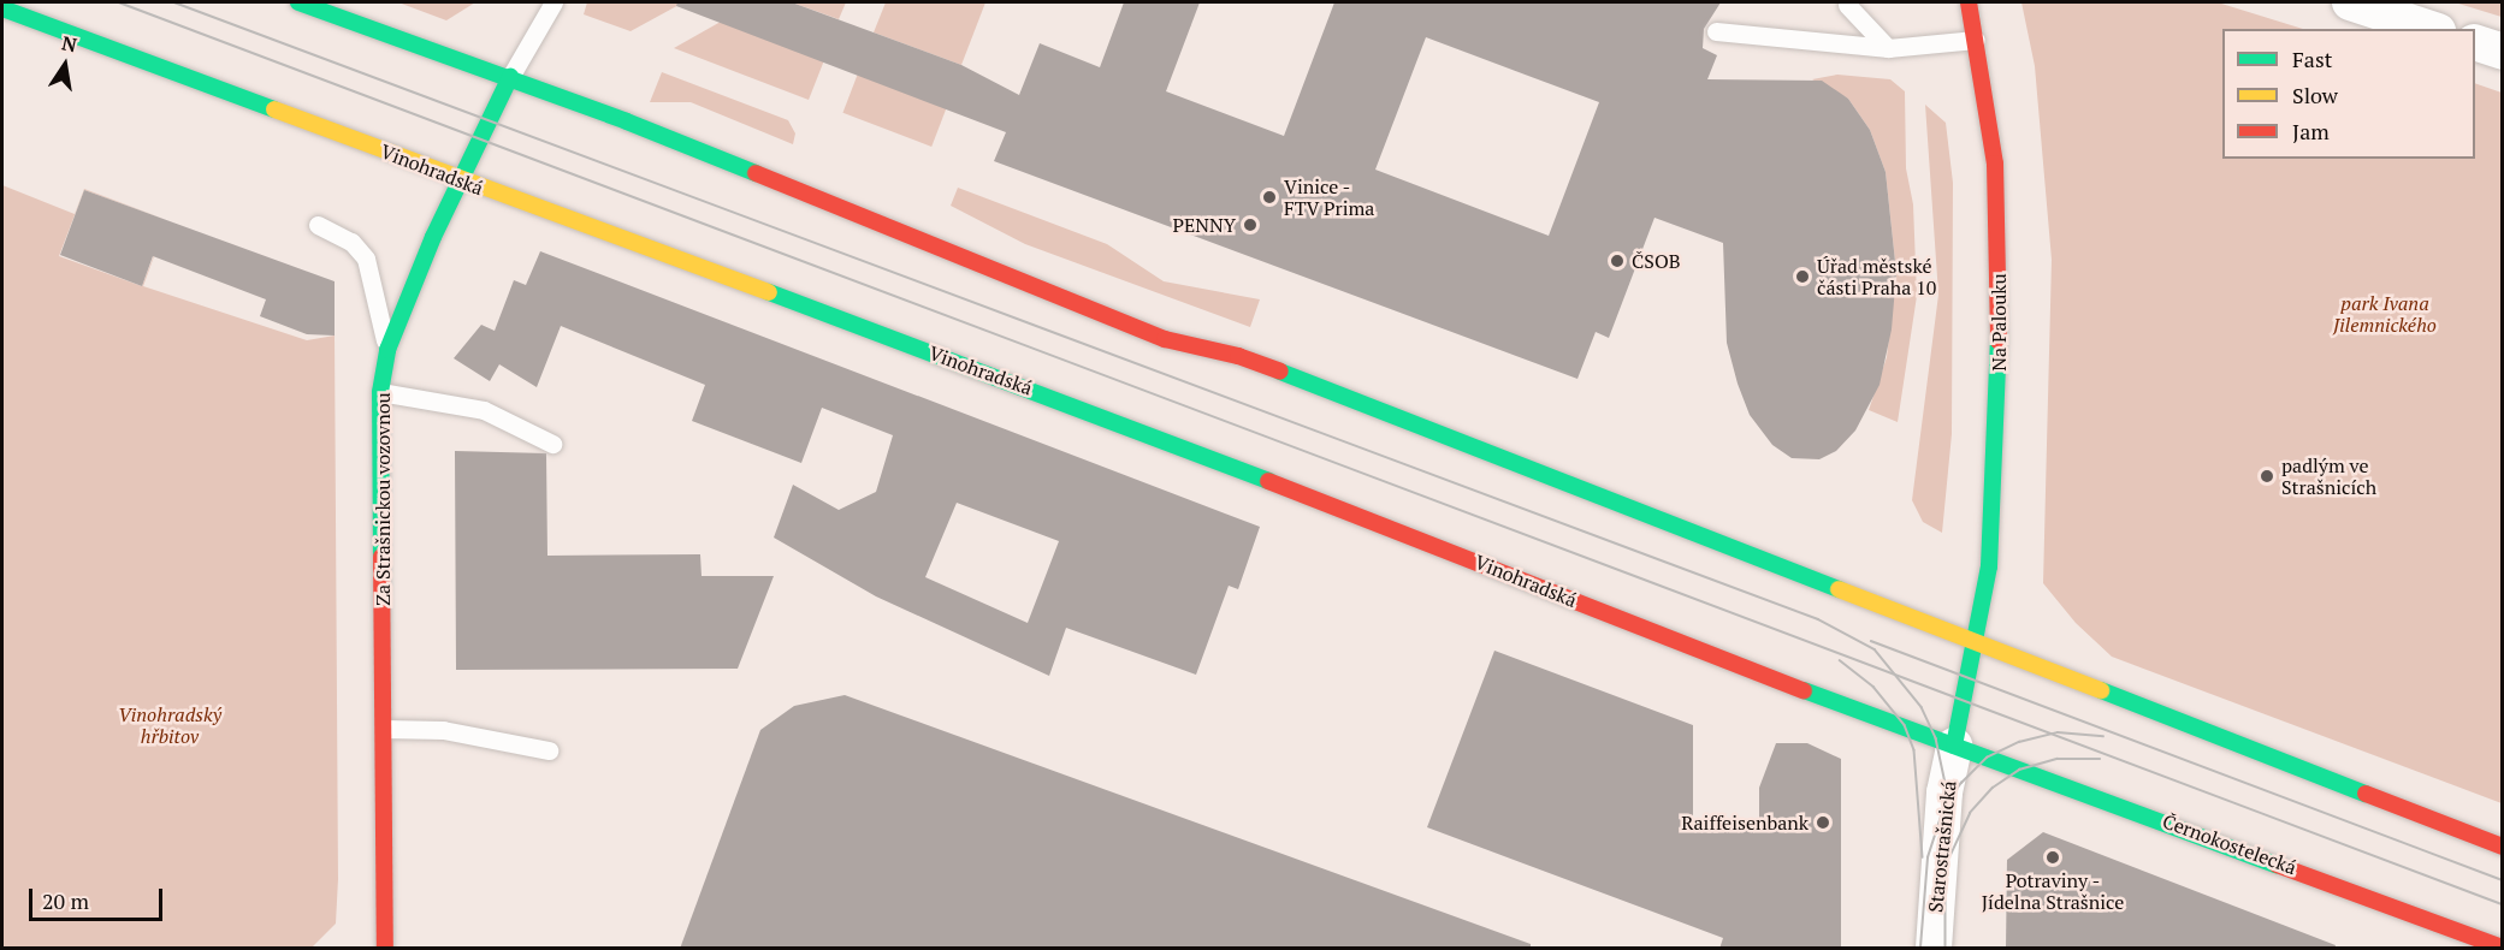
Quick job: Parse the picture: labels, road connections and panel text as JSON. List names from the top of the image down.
{
  "streets": {
    "main road": [
      "Vinohradská",
      "Na Palouku",
      "Za Strašnickou vozovnou",
      "Černokostelecká"
    ],
    "street": ["Starostrašnická"]
  },
  "crossings": [
    ["Vinohradská", "Na Palouku"],
    ["Vinohradská", "Za Strašnickou vozovnou"],
    ["Vinohradská", "Černokostelecká"],
    ["Vinohradská", "Starostrašnická"],
    ["Na Palouku", "Černokostelecká"],
    ["Na Palouku", "Starostrašnická"],
    ["Černokostelecká", "Starostrašnická"]
  ],
  "parks": ["park Ivana Jilemnického", "Vinohradský hřbitov"],
  "places": [
    "Vinice - FTV Prima",
    "PENNY",
    "ČSOB",
    "Úřad městské části Praha 10",
    "padlým ve Strašnicích",
    "Raiffeisenbank",
    "Potraviny - Jídelna Strašnice"
  ],
  "legend": ["Fast", "Slow", "Jam"],
  "scale_bar": "20 m",
  "north": "top"
}
